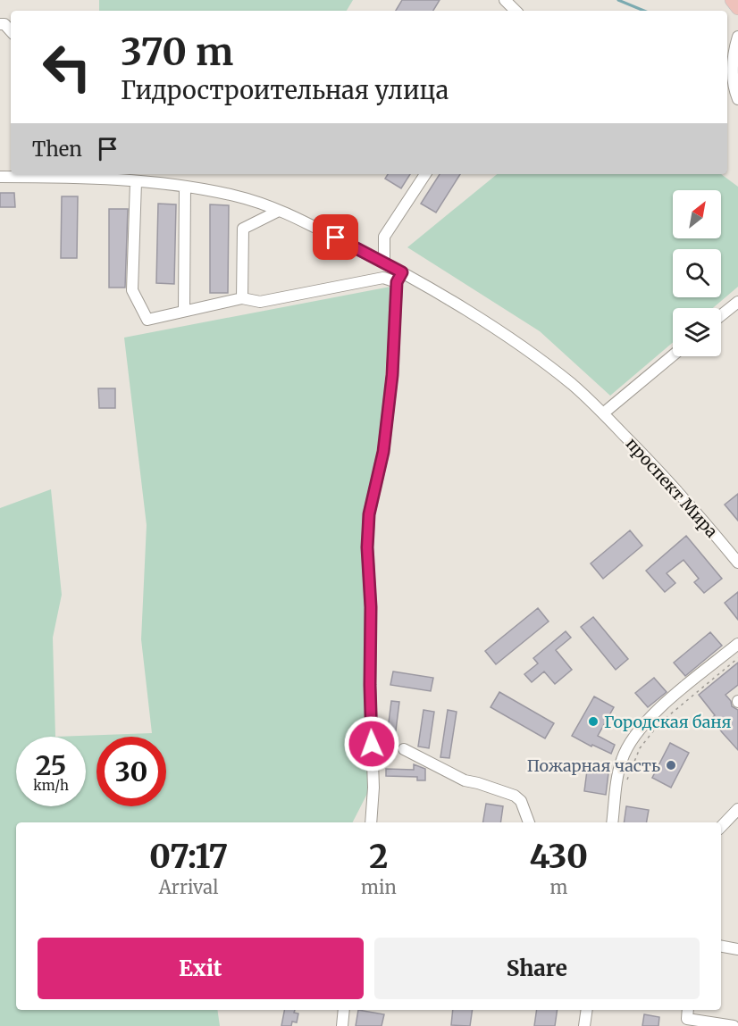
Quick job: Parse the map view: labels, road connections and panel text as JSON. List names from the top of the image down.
{
  "streets": {
    "street": ["проспект Мира"]
  },
  "places": ["Городская баня", "Пожарная часть"],
  "north": "top right",
  "page": {
    "turn": ["370 m", "Гидростроительная улица"],
    "then": "Then",
    "speed": "25 km/h",
    "limit": "30",
    "eta": [
      "07:17",
      "Arrival",
      "2",
      "min",
      "430",
      "m"
    ],
    "buttons": ["Exit", "Share"]
  }
}
